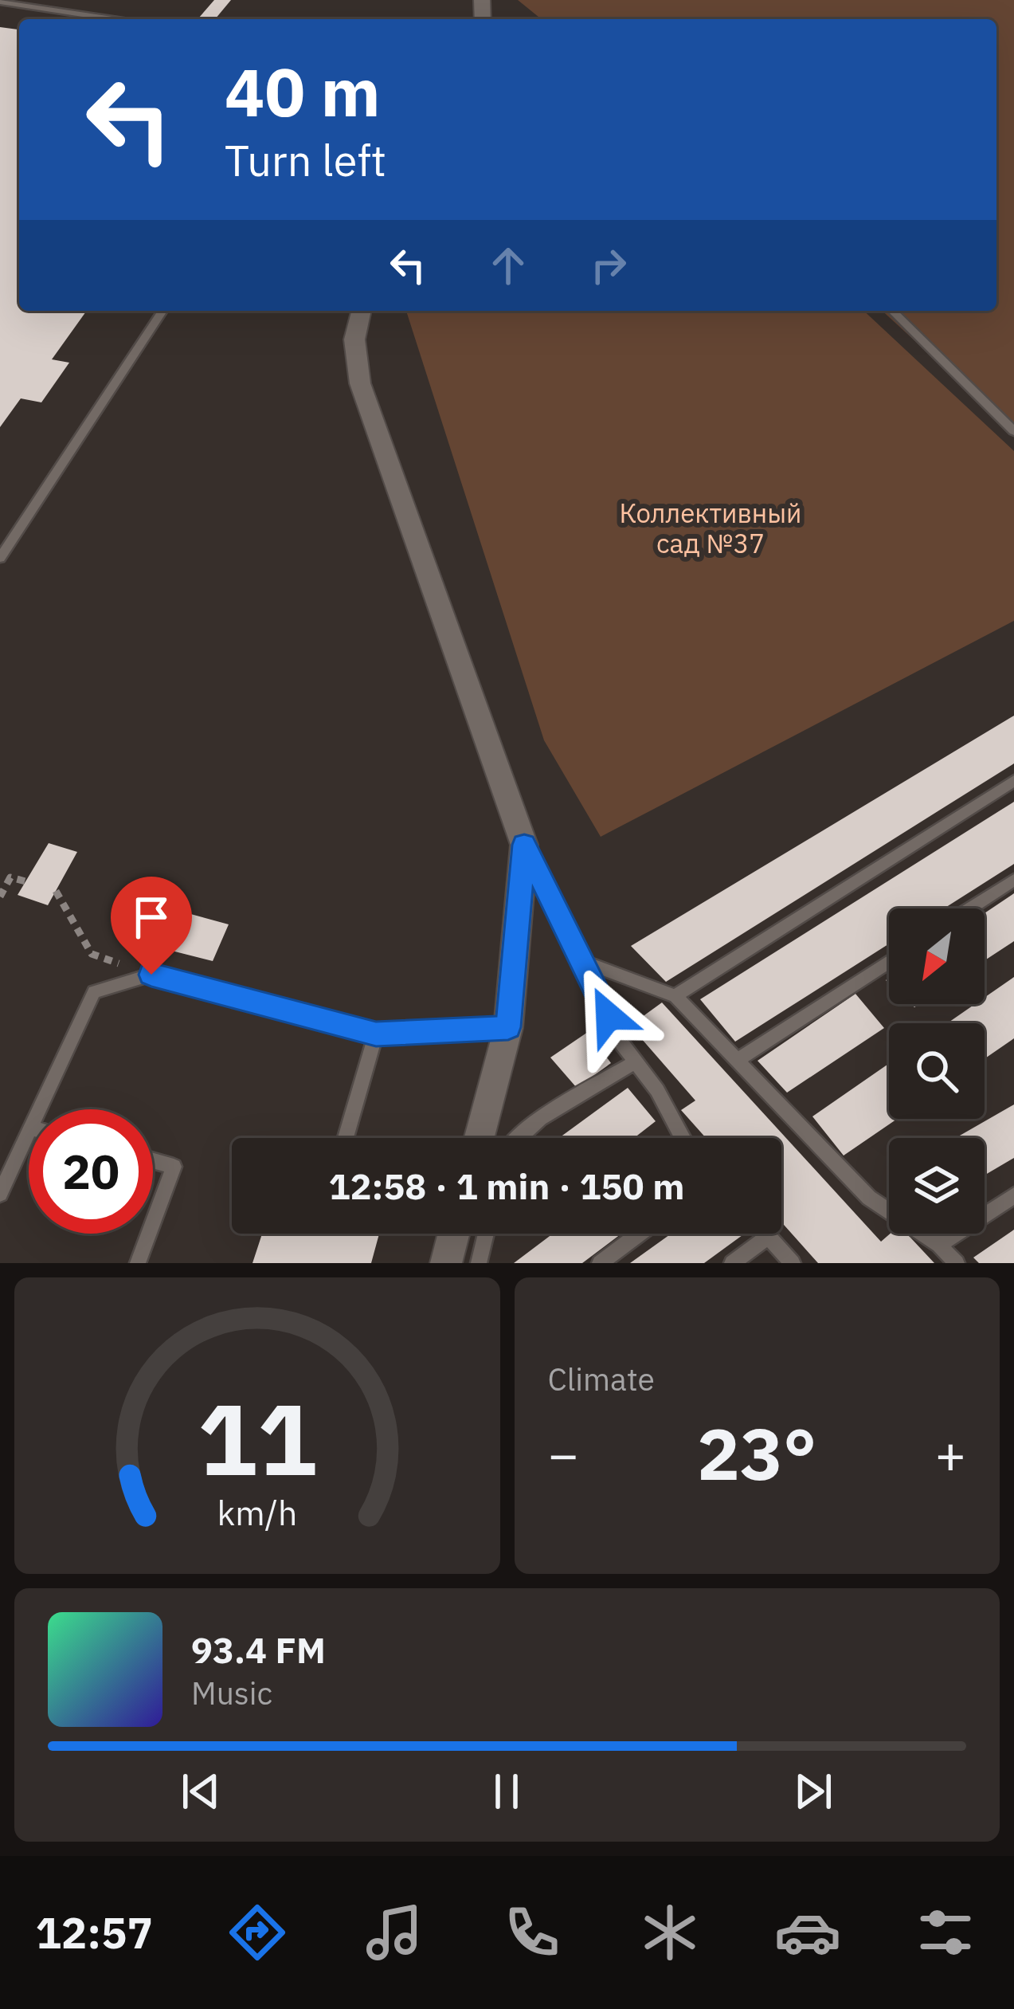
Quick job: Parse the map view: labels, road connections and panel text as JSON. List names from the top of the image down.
{
  "parks": ["Коллективный сад №37"],
  "north": "bottom left",
  "page": {
    "turn": ["40 m", "Turn left"],
    "limit": "20",
    "trip": "12:58 · 1 min · 150 m",
    "tile": "Climate",
    "heat": ["−", "23°", "+"],
    "song": ["93.4 FM", "Music"],
    "tabs": "12:57",
    "gauge": ["11", "km/h"]
  }
}
